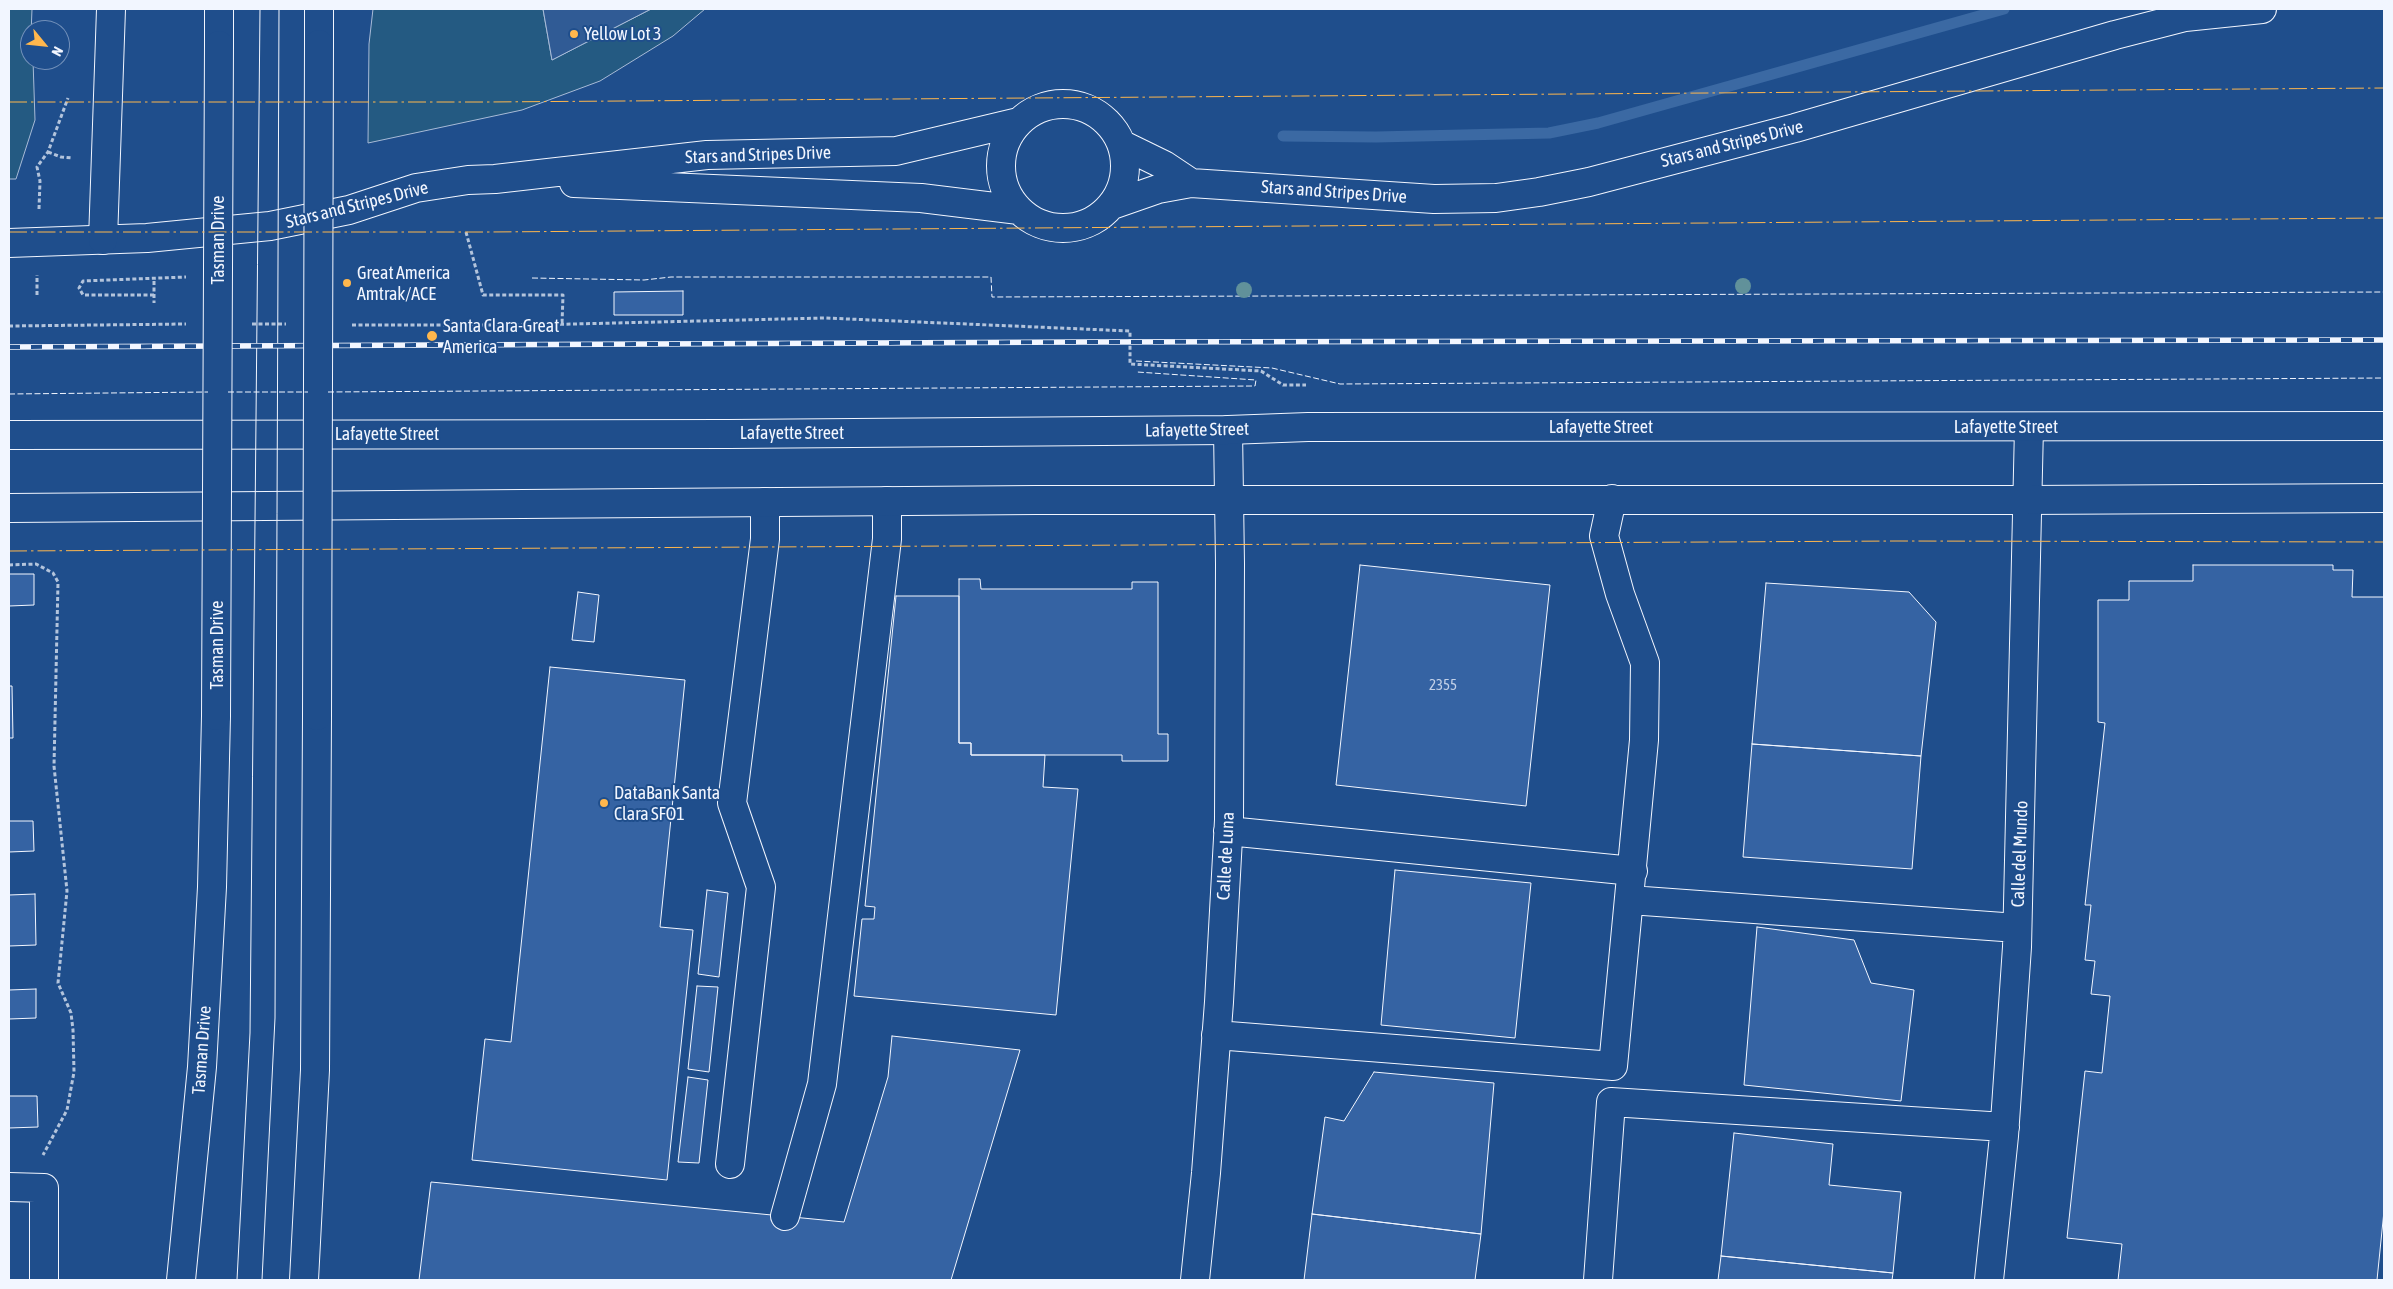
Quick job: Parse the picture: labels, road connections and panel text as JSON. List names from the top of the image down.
{
  "streets": {
    "main road": [
      "Stars and Stripes Drive",
      "Tasman Drive",
      "Lafayette Street",
      "Calle del Mundo",
      "Calle de Luna"
    ]
  },
  "crossings": [
    ["Lafayette Street", "Calle del Mundo"],
    ["Lafayette Street", "Calle de Luna"]
  ],
  "places": [
    "Yellow Lot 3",
    "Great America Amtrak/ACE",
    "Santa Clara-Great America",
    "DataBank Santa Clara SFO1"
  ],
  "house_numbers": ["2355"],
  "north": "bottom right"
}
